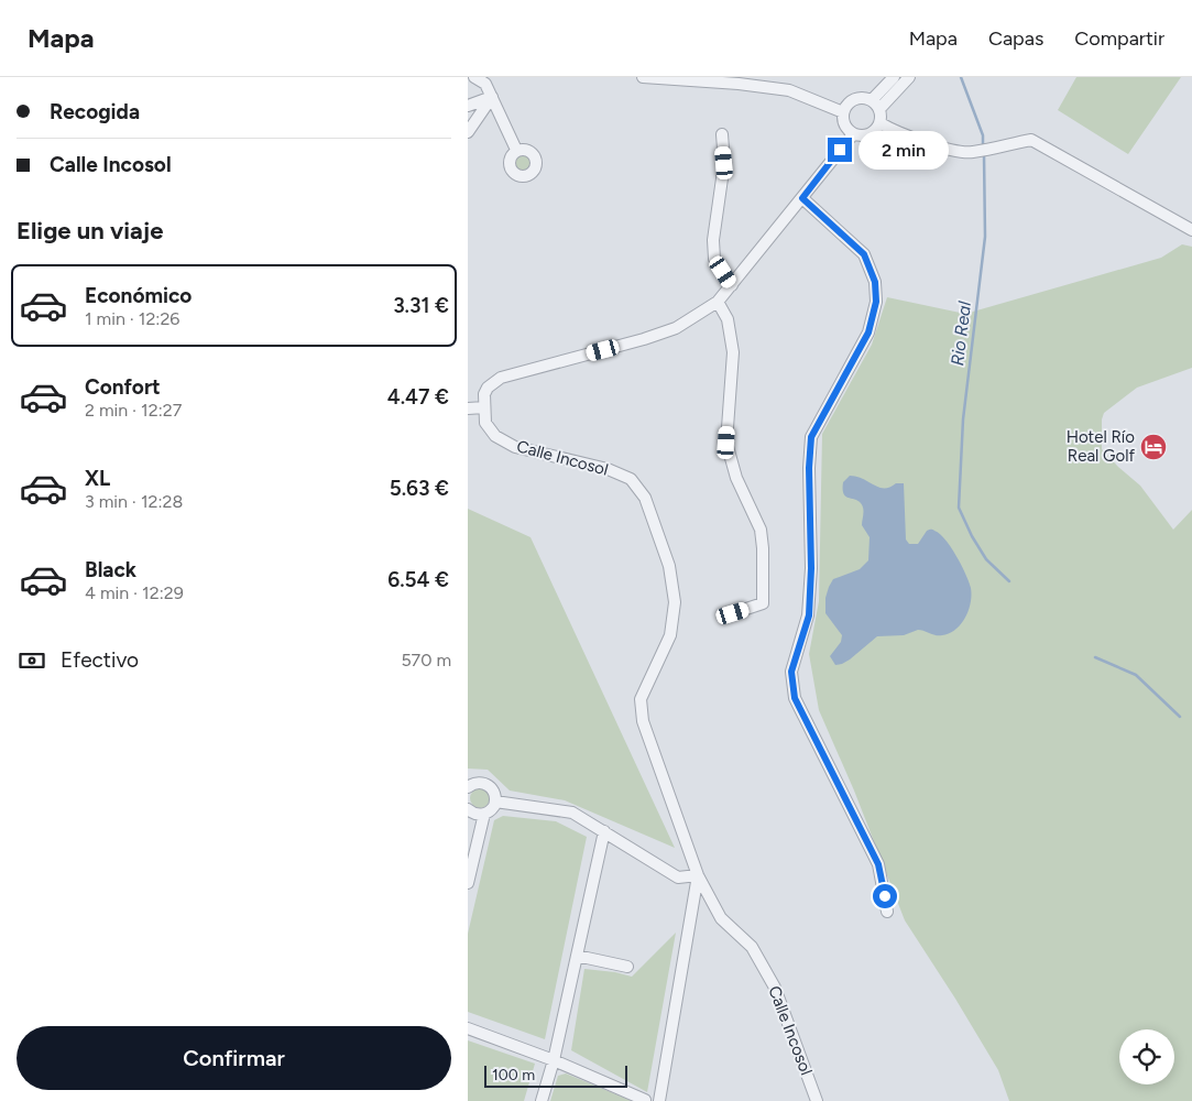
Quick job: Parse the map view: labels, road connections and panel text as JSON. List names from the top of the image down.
{
  "streets": {
    "street": ["Calle Incosol"]
  },
  "water": ["Rio Real"],
  "places": {
    "hotel": ["Hotel Río Real Golf"]
  },
  "scale_bar": "100 m",
  "page": {
    "header": "Mapa",
    "nav": ["Mapa", "Capas", "Compartir"],
    "banner": ["Recogida", "Calle Incosol"],
    "bubble": "2 min",
    "heading": "Elige un viaje",
    "list": [
      {
        "name": "Económico",
        "note": "1 min · 12:26",
        "value": "3.31 €"
      },
      {
        "name": "Confort",
        "note": "2 min · 12:27",
        "value": "4.47 €"
      },
      {
        "name": "XL",
        "note": "3 min · 12:28",
        "value": "5.63 €"
      },
      {
        "name": "Black",
        "note": "4 min · 12:29",
        "value": "6.54 €"
      }
    ],
    "pay": ["Efectivo", "570 m"],
    "buttons": "Confirmar",
    "scale": "100 m"
  }
}
